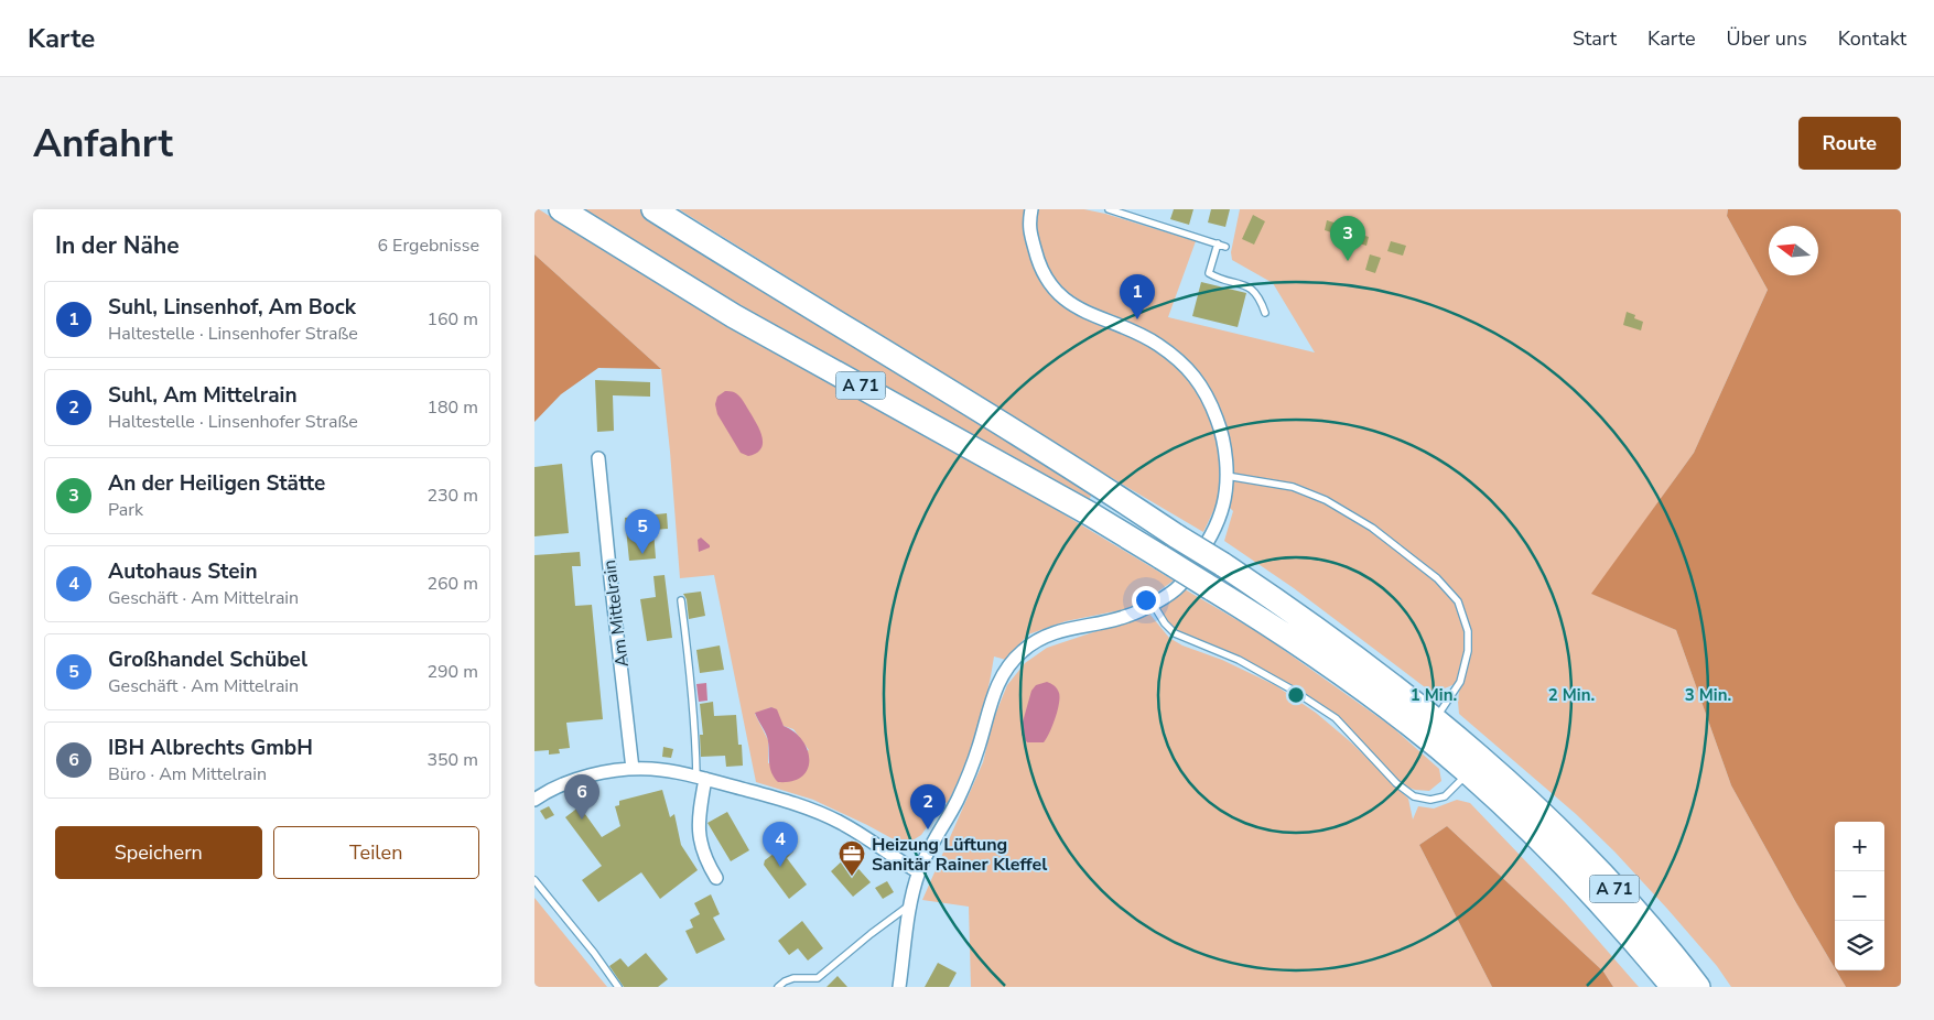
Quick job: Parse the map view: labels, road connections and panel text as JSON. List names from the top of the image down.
{
  "streets": {
    "highway": ["A 71"],
    "street": ["Am Mittelrain"]
  },
  "places": {
    "office": ["Heizung Lüftung Sanitär Rainer Kleffel"]
  },
  "north": "left",
  "page": {
    "header": "Karte",
    "nav": [
      "Start",
      "Karte",
      "Über uns",
      "Kontakt"
    ],
    "buttons": [
      "Route",
      ["Speichern", "Teilen"]
    ],
    "title": "Anfahrt",
    "heading": ["In der Nähe", "6 Ergebnisse"],
    "pins": [
      "3",
      "1",
      "5",
      "6",
      "2",
      "4"
    ],
    "list": [
      {
        "mark": "1",
        "name": "Suhl, Linsenhof, Am Bock",
        "note": "Haltestelle · Linsenhofer Straße",
        "value": "160 m"
      },
      {
        "mark": "2",
        "name": "Suhl, Am Mittelrain",
        "note": "Haltestelle · Linsenhofer Straße",
        "value": "180 m"
      },
      {
        "mark": "3",
        "name": "An der Heiligen Stätte",
        "note": "Park",
        "value": "230 m"
      },
      {
        "mark": "4",
        "name": "Autohaus Stein",
        "note": "Geschäft · Am Mittelrain",
        "value": "260 m"
      },
      {
        "mark": "5",
        "name": "Großhandel Schübel",
        "note": "Geschäft · Am Mittelrain",
        "value": "290 m"
      },
      {
        "mark": "6",
        "name": "IBH Albrechts GmbH",
        "note": "Büro · Am Mittelrain",
        "value": "350 m"
      }
    ],
    "map_buttons": ["+", "−"]
  },
  "rings": ["1 Min.", "2 Min.", "3 Min."]
}
